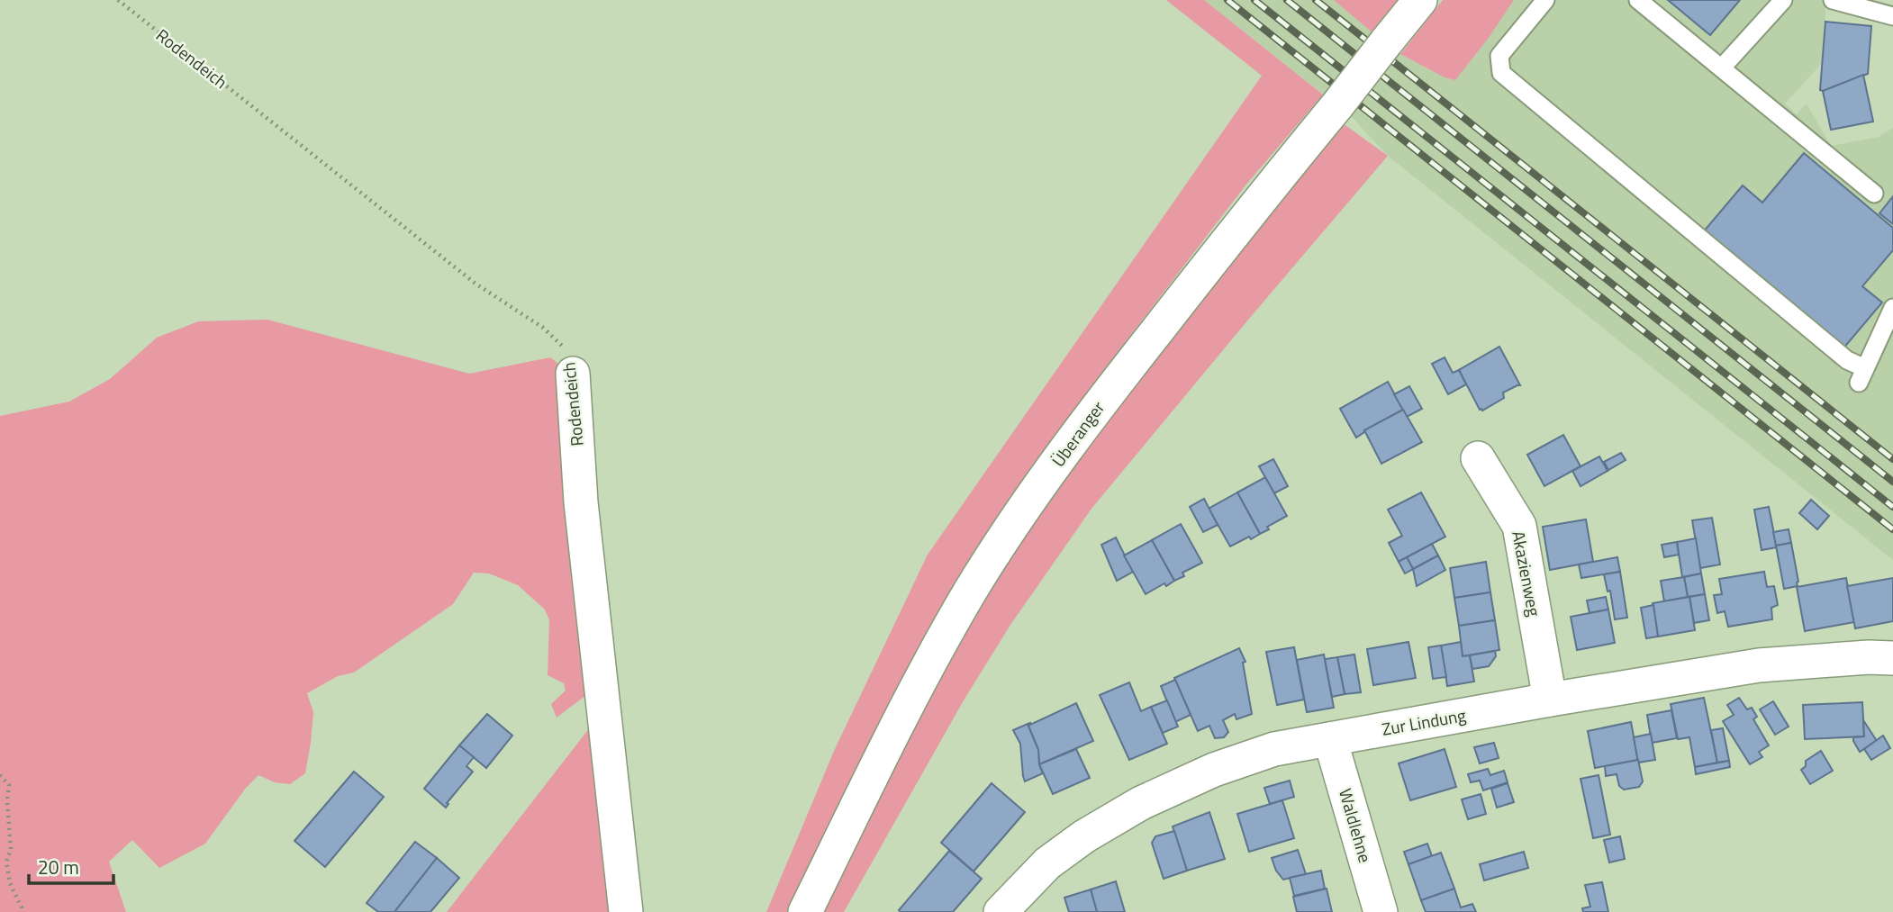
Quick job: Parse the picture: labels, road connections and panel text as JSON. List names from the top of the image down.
{
  "streets": {
    "street": [
      "Rodendeich",
      "Überanger",
      "Akazienweg",
      "Zur Lindung",
      "Waldlehne"
    ]
  },
  "crossings": [
    ["Akazienweg", "Zur Lindung"],
    ["Zur Lindung", "Waldlehne"]
  ],
  "scale_bar": "20 m"
}
